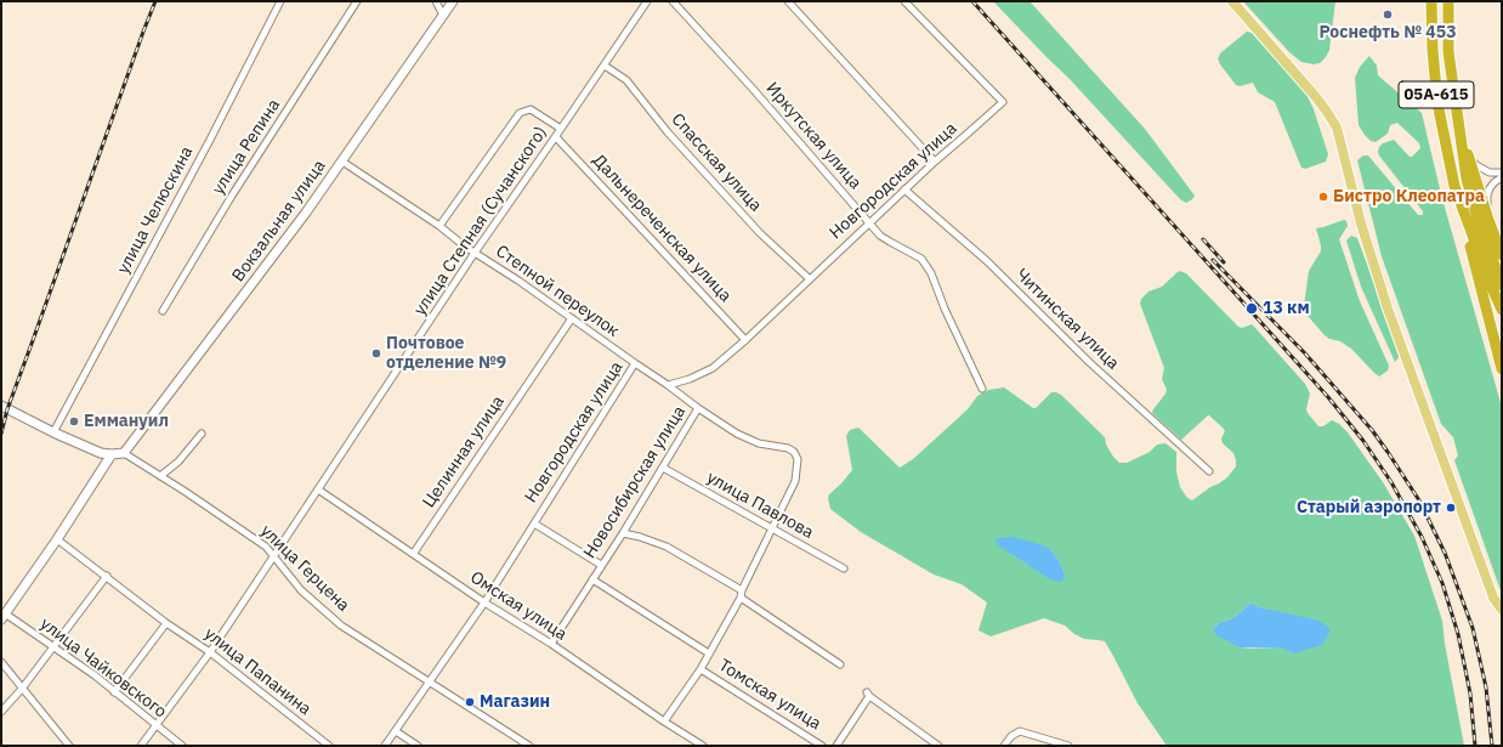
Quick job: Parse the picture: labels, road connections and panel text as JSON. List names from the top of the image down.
{
  "streets": {
    "highway": ["05А-615"],
    "main road": ["Вокзальная улица"],
    "street": [
      "Иркутская улица",
      "улица Репина",
      "Спасская улица",
      "Новгородская улица",
      "улица Челюскина",
      "улица Степная (Сучанского)",
      "Дальнереченская улица",
      "Степной переулок",
      "Читинская улица",
      "Целинная улица",
      "Новосибирская улица",
      "улица Павлова",
      "улица Герцена",
      "Омская улица",
      "улица Чайковского",
      "улица Папанина",
      "Томская улица"
    ]
  },
  "crossings": [
    ["Иркутская улица", "Новгородская улица"],
    ["Спасская улица", "Новгородская улица"],
    ["Спасская улица", "улица Степная (Сучанского)"],
    ["Новгородская улица", "Дальнереченская улица"],
    ["Новгородская улица", "Степной переулок"],
    ["Новгородская улица", "Читинская улица"],
    ["Новгородская улица", "улица Герцена"],
    ["Новгородская улица", "Омская улица"],
    ["Вокзальная улица", "Степной переулок"],
    ["Вокзальная улица", "улица Герцена"],
    ["улица Степная (Сучанского)", "Дальнереченская улица"],
    ["улица Степная (Сучанского)", "Степной переулок"],
    ["улица Степная (Сучанского)", "улица Герцена"],
    ["улица Степная (Сучанского)", "Омская улица"],
    ["улица Степная (Сучанского)", "улица Чайковского"],
    ["улица Степная (Сучанского)", "улица Папанина"],
    ["Степной переулок", "Целинная улица"],
    ["Целинная улица", "Омская улица"],
    ["Новосибирская улица", "улица Павлова"],
    ["Новосибирская улица", "Омская улица"],
    ["Новосибирская улица", "Томская улица"]
  ],
  "places": [
    "Роснефть № 453",
    "Бистро Клеопатра",
    "13 км",
    "Почтовое отделение №9",
    "Еммануил",
    "Старый аэропорт",
    "Магазин"
  ]
}
